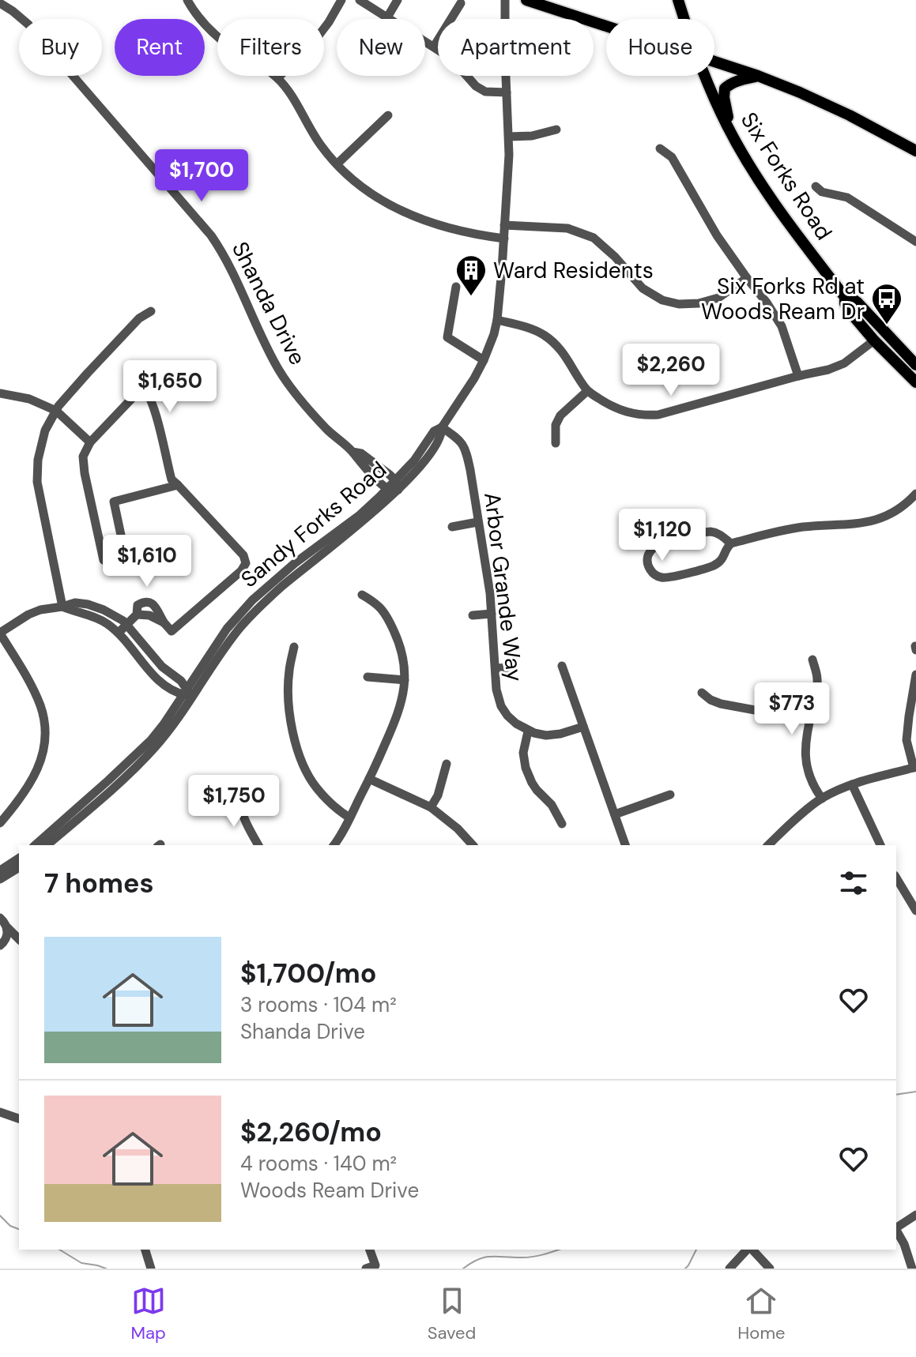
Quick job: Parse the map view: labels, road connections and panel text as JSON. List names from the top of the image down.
{
  "streets": {
    "main road": ["Six Forks Road"],
    "street": ["Shanda Drive", "Sandy Forks Road", "Arbor Grande Way"]
  },
  "crossings": [
    ["Shanda Drive", "Sandy Forks Road"],
    ["Sandy Forks Road", "Arbor Grande Way"]
  ],
  "places": {
    "building": ["Ward Residents"],
    "bus stop": ["Six Forks Rd at Woods Ream Dr"]
  },
  "page": {
    "chip": [
      "Buy",
      "Rent",
      "Filters",
      "New",
      "Apartment",
      "House"
    ],
    "price": [
      "$1,700",
      "$2,260",
      "$1,650",
      "$1,120",
      "$1,610",
      "$773",
      "$1,750"
    ],
    "heading": "7 homes",
    "list": [
      {
        "name": "$1,700/mo",
        "note": "3 rooms · 104 m² · Shanda Drive"
      },
      {
        "name": "$2,260/mo",
        "note": "4 rooms · 140 m² · Woods Ream Drive"
      }
    ],
    "tabs": ["Map", "Saved", "Home"]
  }
}
